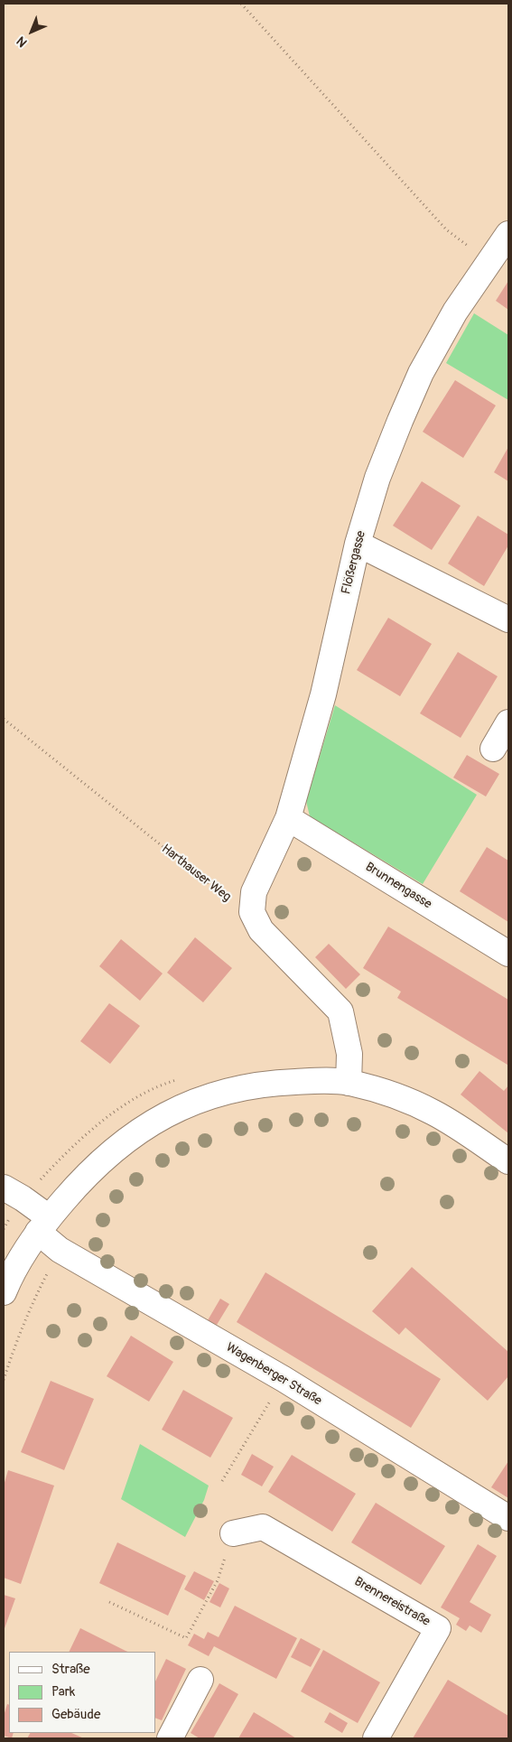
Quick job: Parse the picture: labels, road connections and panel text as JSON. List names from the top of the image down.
{
  "streets": {
    "street": [
      "Flößergasse",
      "Brunnengasse",
      "Wagenberger Straße",
      "Brennereistraße"
    ],
    "path": ["Harthauser Weg"]
  },
  "crossings": [
    ["Flößergasse", "Harthauser Weg"],
    ["Flößergasse", "Brunnengasse"]
  ],
  "legend": ["Straße", "Park", "Gebäude"],
  "north": "bottom left"
}
